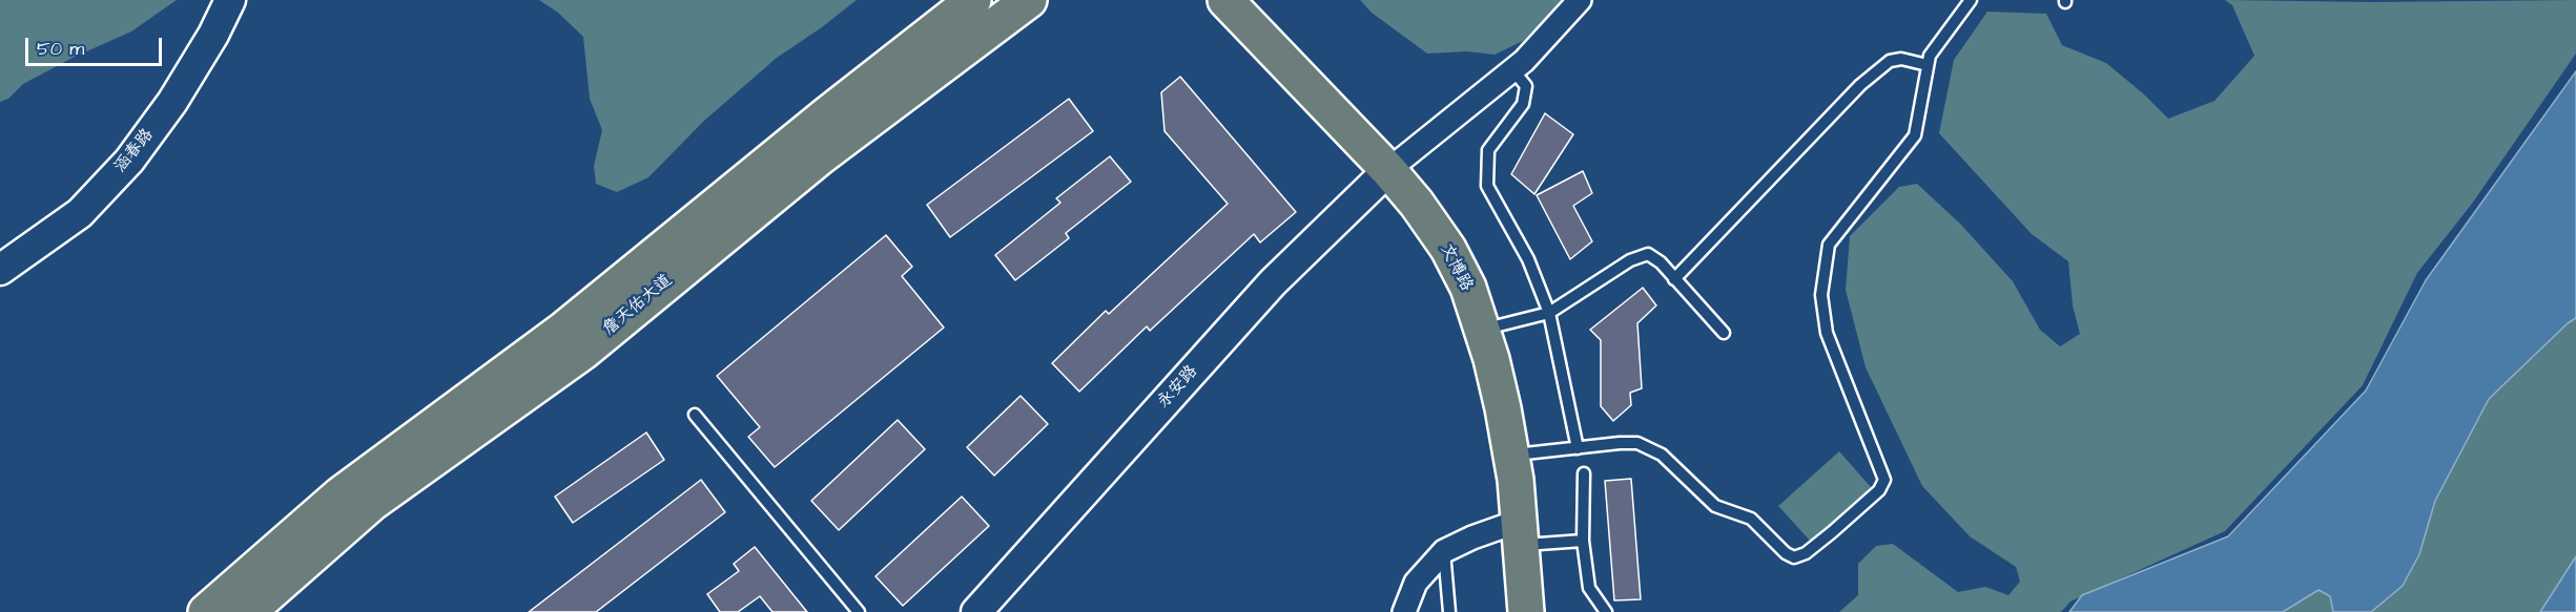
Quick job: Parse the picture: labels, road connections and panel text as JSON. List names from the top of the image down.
{
  "streets": {
    "main road": ["文博路", "詹天佑大道"],
    "street": ["涵春路", "永安路"]
  },
  "crossings": [
    ["文博路", "永安路"]
  ],
  "scale_bar": "50 m"
}
